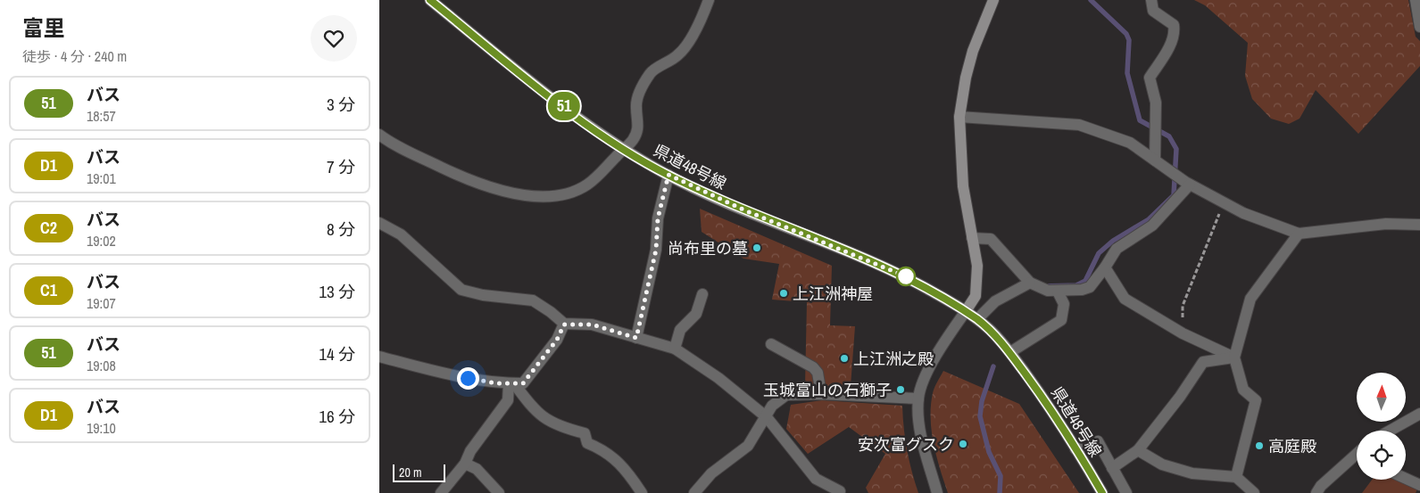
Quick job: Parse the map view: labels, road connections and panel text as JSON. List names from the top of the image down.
{
  "streets": {
    "main road": ["県道48号線"]
  },
  "places": [
    "尚布里の墓",
    "上江洲神屋",
    "上江洲之殿",
    "玉城富山の石獅子",
    "安次富グスク",
    "高庭殿"
  ],
  "lines": ["bus line 51"],
  "scale_bar": "20 m",
  "north": "top",
  "page": {
    "heading": ["富里", "徒歩 · 4 分 · 240 m"],
    "on_map": "51",
    "list": [
      {
        "mark": "51",
        "name": "バス",
        "note": "18:57",
        "value": "3 分"
      },
      {
        "mark": "D1",
        "name": "バス",
        "note": "19:01",
        "value": "7 分"
      },
      {
        "mark": "C2",
        "name": "バス",
        "note": "19:02",
        "value": "8 分"
      },
      {
        "mark": "C1",
        "name": "バス",
        "note": "19:07",
        "value": "13 分"
      },
      {
        "mark": "51",
        "name": "バス",
        "note": "19:08",
        "value": "14 分"
      },
      {
        "mark": "D1",
        "name": "バス",
        "note": "19:10",
        "value": "16 分"
      }
    ],
    "scale": "20 m"
  }
}
